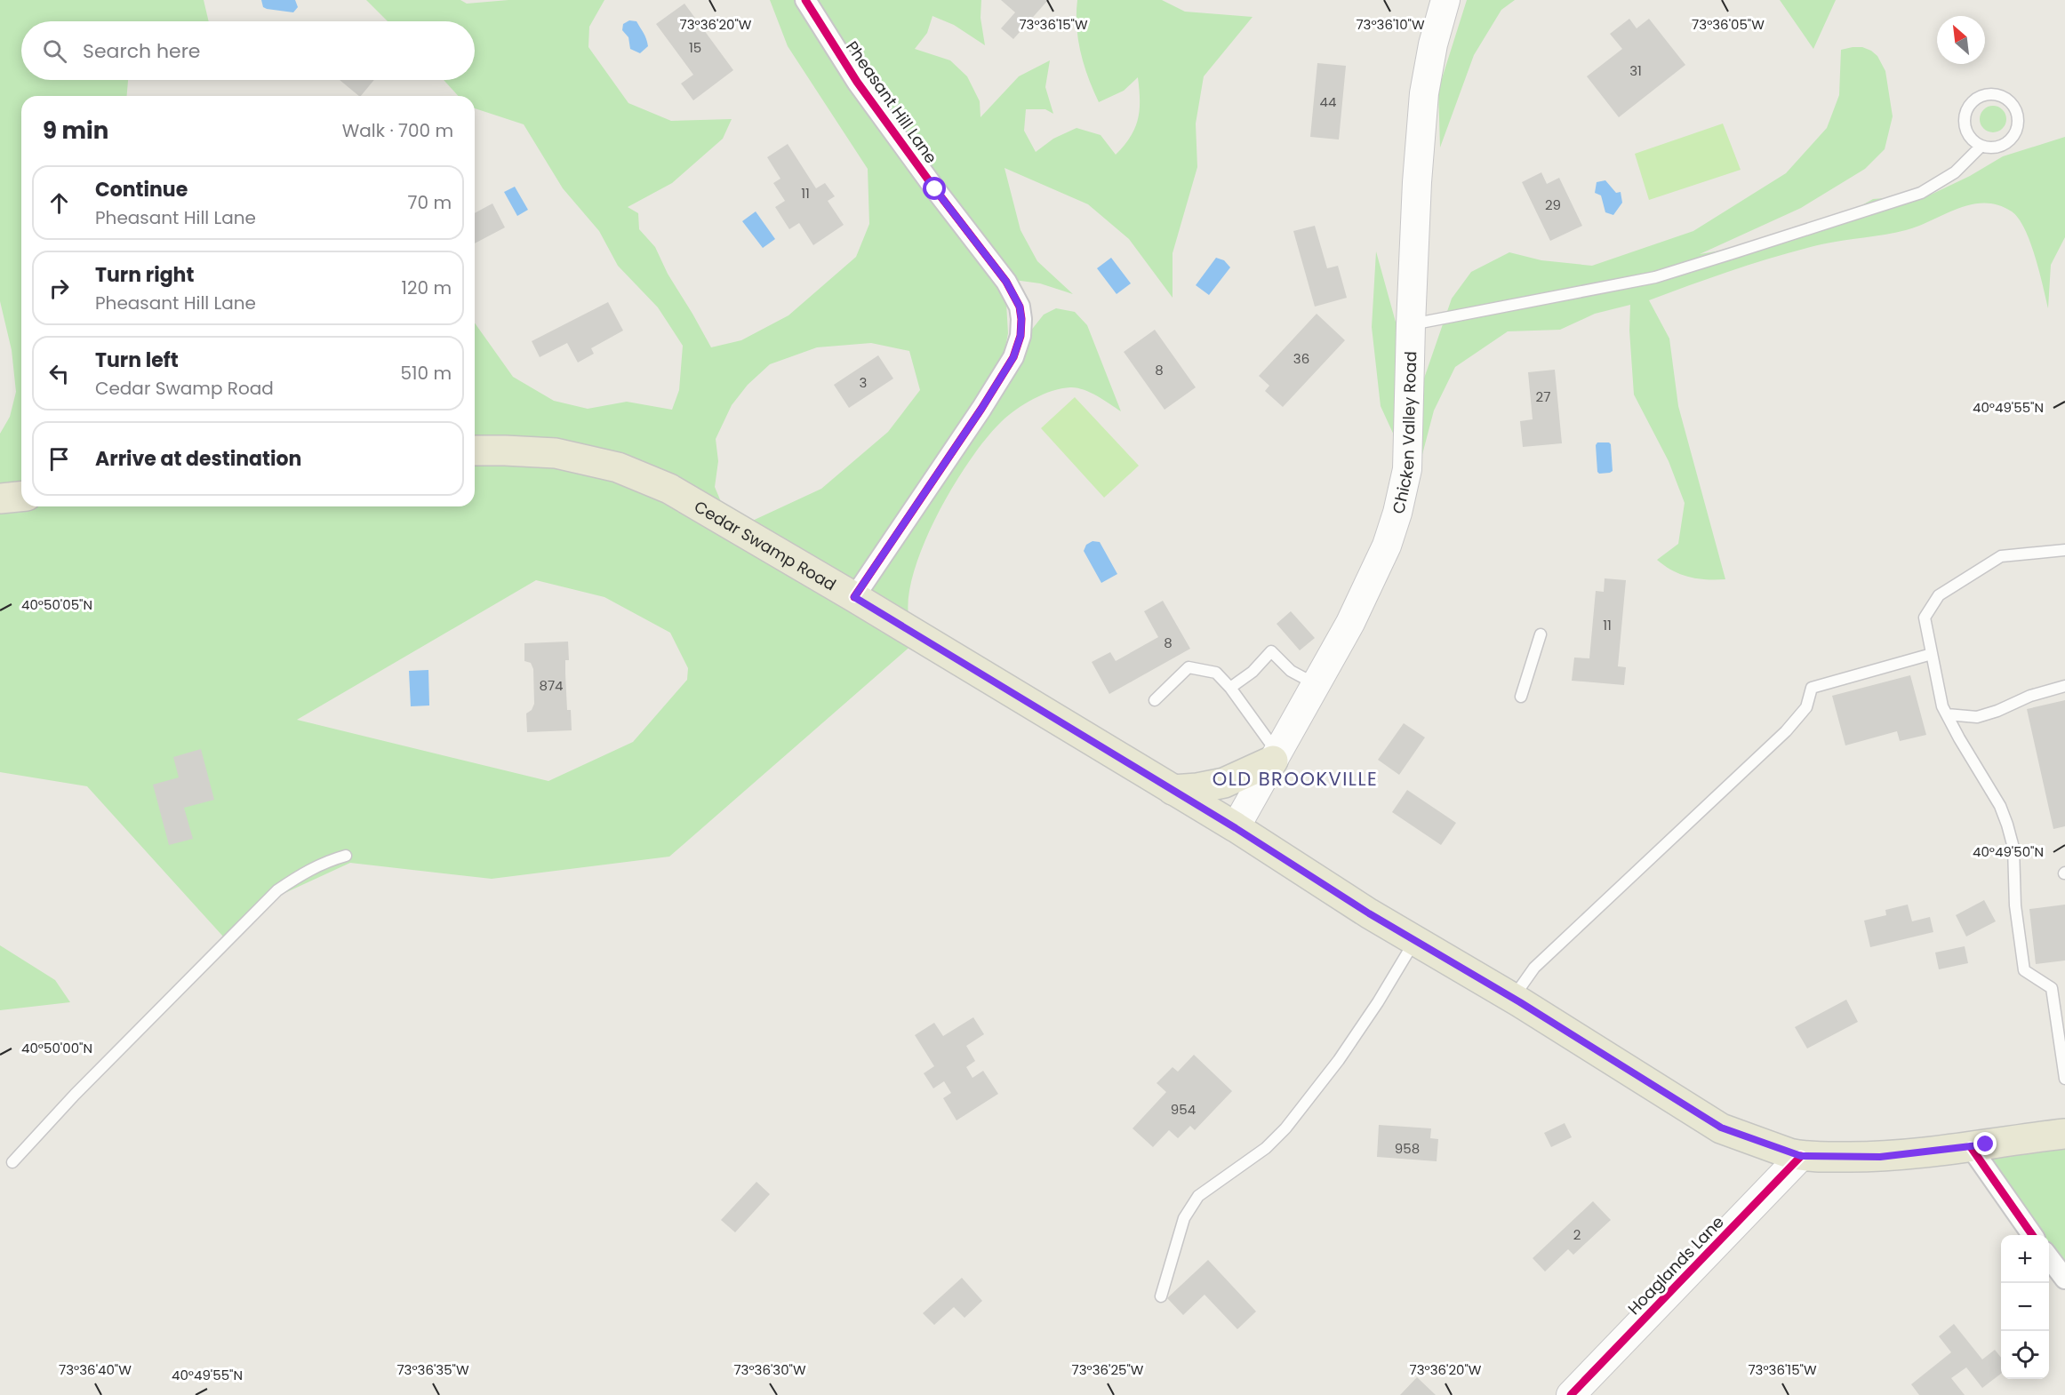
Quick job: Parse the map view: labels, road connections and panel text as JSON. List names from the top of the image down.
{
  "streets": {
    "main road": ["Chicken Valley Road", "Cedar Swamp Road", "Hoaglands Lane"],
    "street": ["Pheasant Hill Lane"]
  },
  "crossings": [
    ["Pheasant Hill Lane", "Cedar Swamp Road"],
    ["Chicken Valley Road", "Cedar Swamp Road"],
    ["Cedar Swamp Road", "Hoaglands Lane"]
  ],
  "districts": ["OLD BROOKVILLE"],
  "house_numbers": [
    "15",
    "31",
    "44",
    "11",
    "29",
    "36",
    "8",
    "3",
    "27",
    "11",
    "8",
    "874",
    "954",
    "958",
    "2"
  ],
  "north": "top left",
  "page": {
    "search": "Search here",
    "heading": ["9 min", "Walk · 700 m"],
    "list": [
      ["Continue", "Pheasant Hill Lane", "70 m"],
      ["Turn right", "Pheasant Hill Lane", "120 m"],
      ["Turn left", "Cedar Swamp Road", "510 m"],
      "Arrive at destination"
    ],
    "map_buttons": ["+", "−"]
  },
  "coordinates": [
    "73°36'20\"W",
    "73°36'15\"W",
    "73°36'10\"W",
    "73°36'05\"W",
    "40°49'55\"N",
    "40°50'05\"N",
    "40°49'50\"N",
    "40°50'00\"N",
    "73°36'40\"W",
    "73°36'35\"W",
    "73°36'30\"W",
    "73°36'25\"W"
  ]
}
